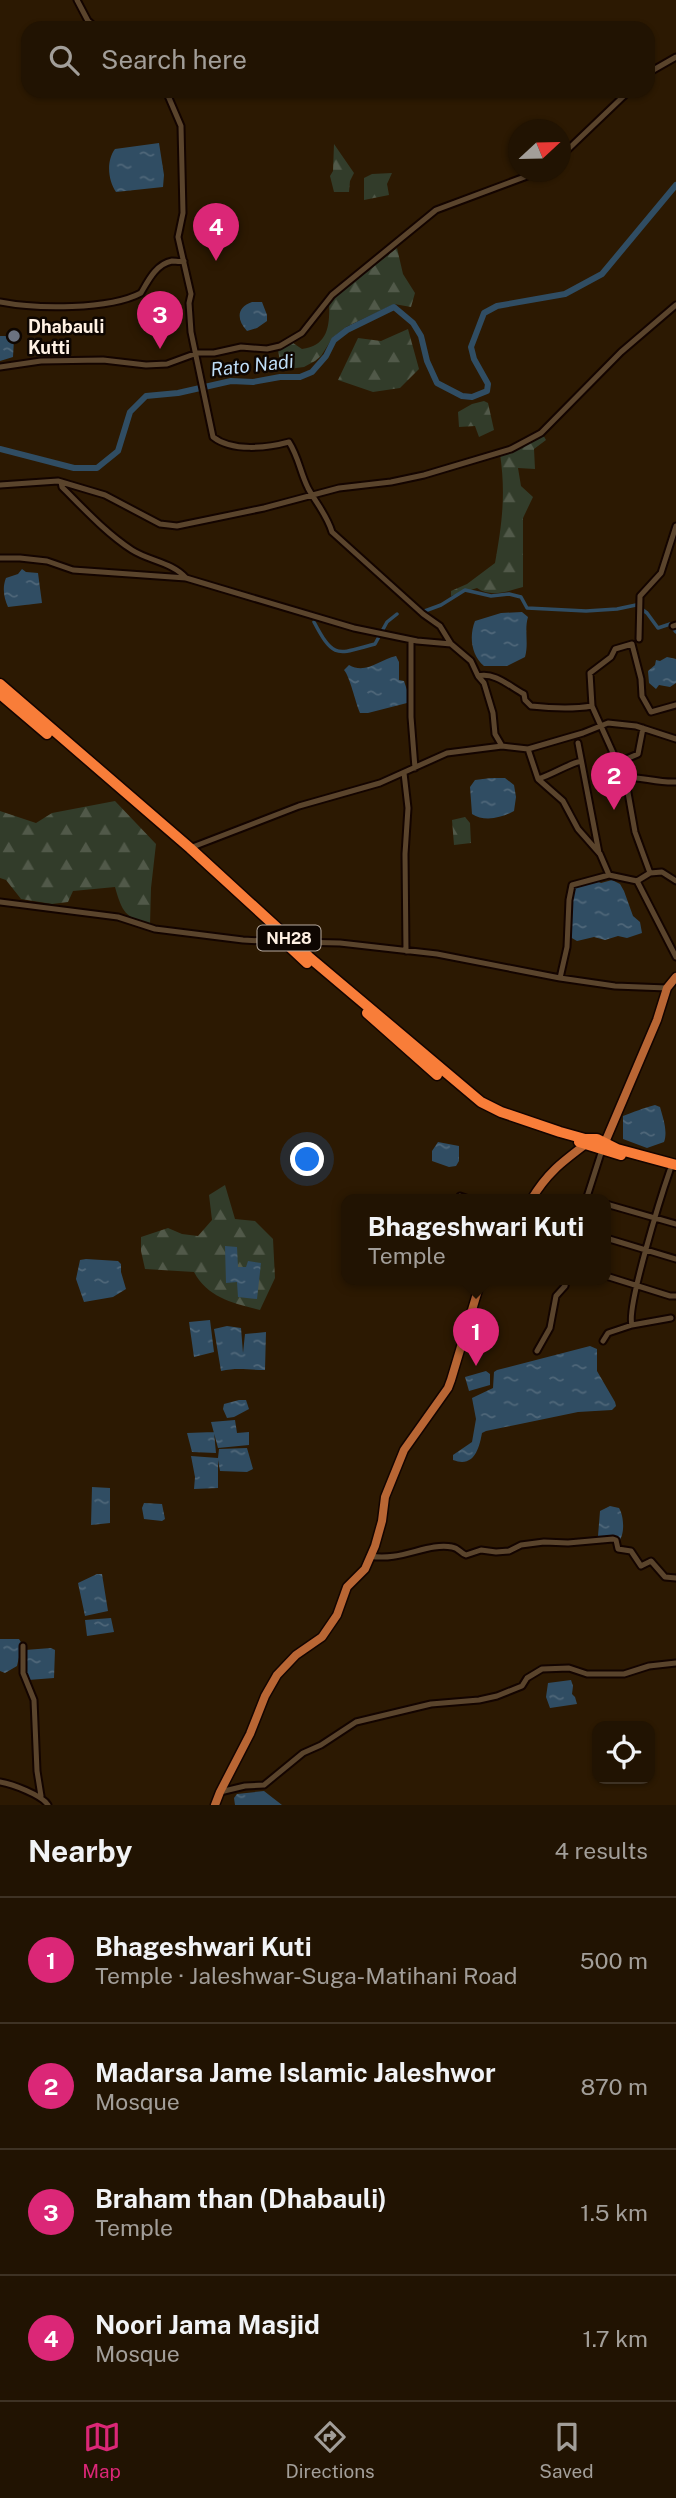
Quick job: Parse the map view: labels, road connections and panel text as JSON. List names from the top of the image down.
{
  "streets": {
    "highway": ["NH28"]
  },
  "water": ["Rato Nadi"],
  "places": ["Dhabauli Kutti"],
  "north": "right",
  "page": {
    "search": "Search here",
    "pins": [
      "4",
      "3",
      "2",
      "1"
    ],
    "popup": ["Bhageshwari Kuti", "Temple"],
    "heading": ["Nearby", "4 results"],
    "list": [
      {
        "mark": "1",
        "name": "Bhageshwari Kuti",
        "note": "Temple · Jaleshwar-Suga-Matihani Road",
        "value": "500 m"
      },
      {
        "mark": "2",
        "name": "Madarsa Jame Islamic Jaleshwor",
        "note": "Mosque",
        "value": "870 m"
      },
      {
        "mark": "3",
        "name": "Braham than (Dhabauli)",
        "note": "Temple",
        "value": "1.5 km"
      },
      {
        "mark": "4",
        "name": "Noori Jama Masjid",
        "note": "Mosque",
        "value": "1.7 km"
      }
    ],
    "nav": ["Map", "Directions", "Saved"]
  }
}
